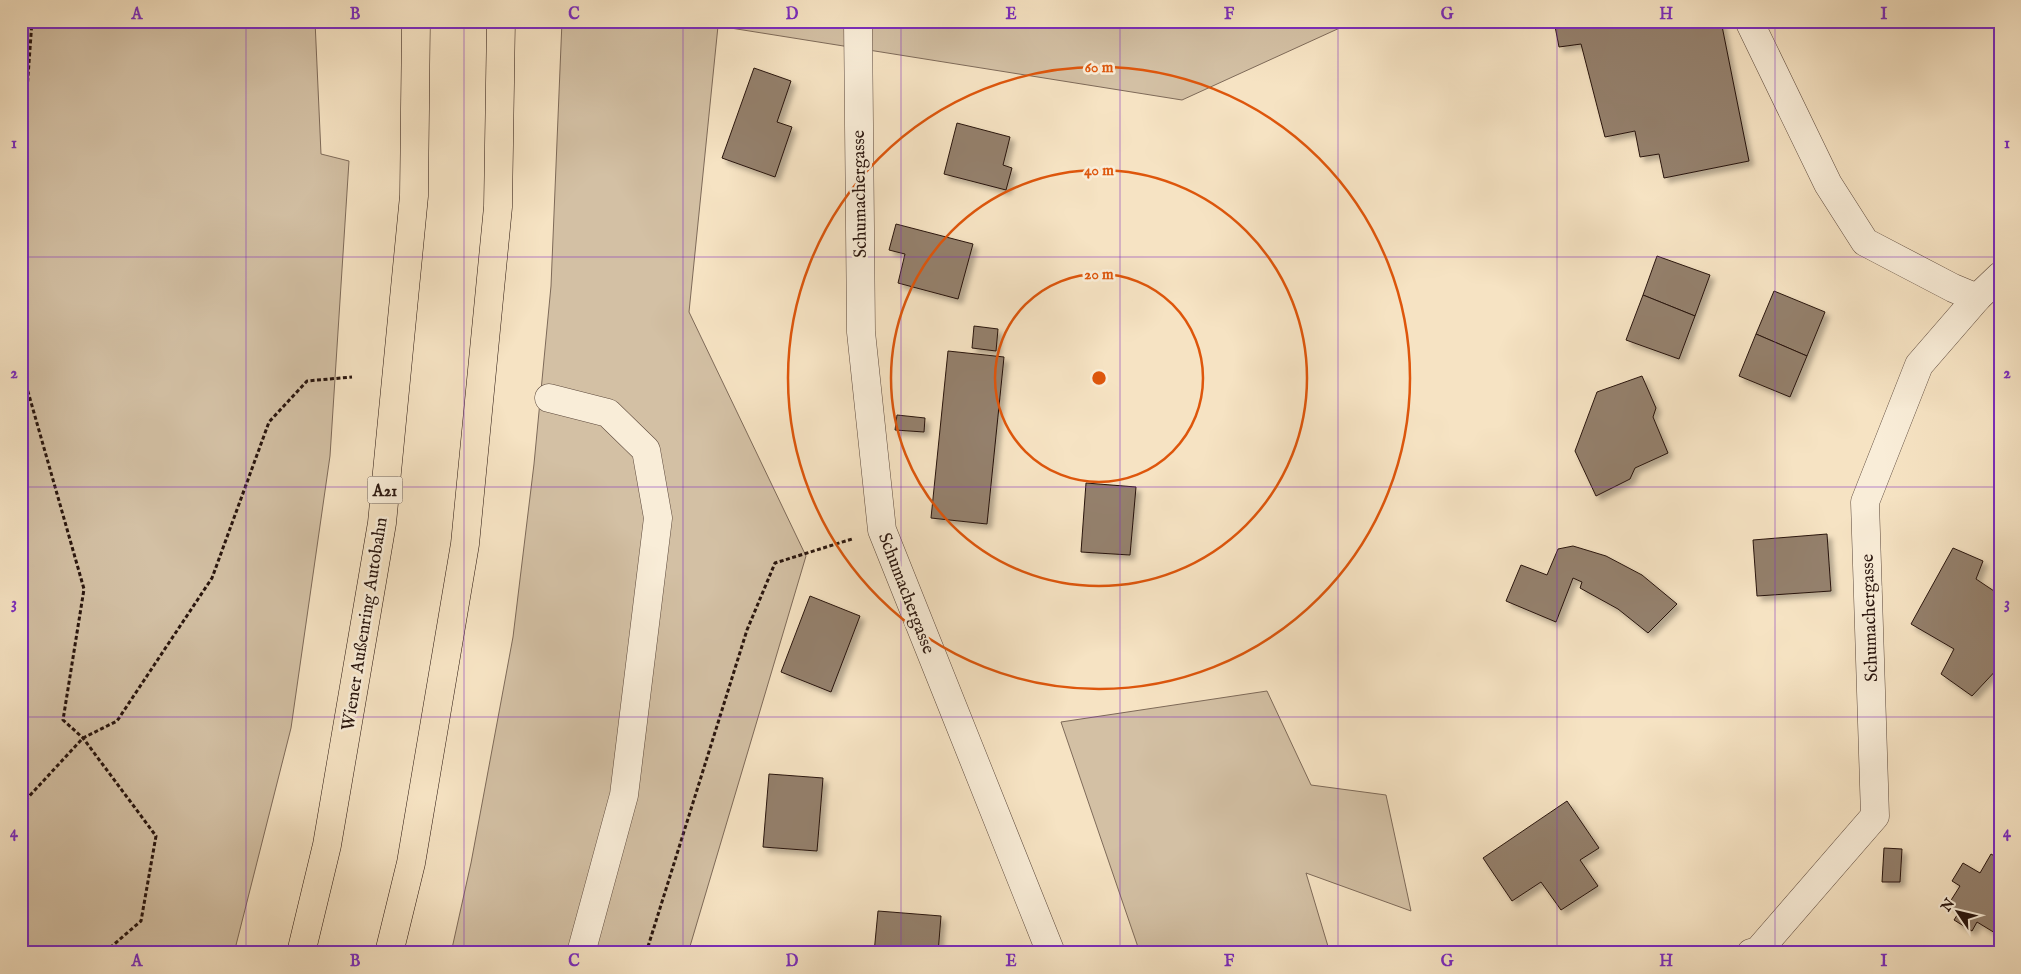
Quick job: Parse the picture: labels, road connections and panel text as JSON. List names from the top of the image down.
{
  "streets": {
    "highway": ["A21", "Wiener Außenring Autobahn"],
    "street": ["Schumachergasse"]
  },
  "north": "top left",
  "grid": {
    "columns": [
      "A",
      "B",
      "C",
      "D",
      "E",
      "F",
      "G",
      "H",
      "I"
    ],
    "rows": [
      "1",
      "2",
      "3",
      "4"
    ]
  },
  "rings": ["60 m", "40 m", "20 m"]
}
